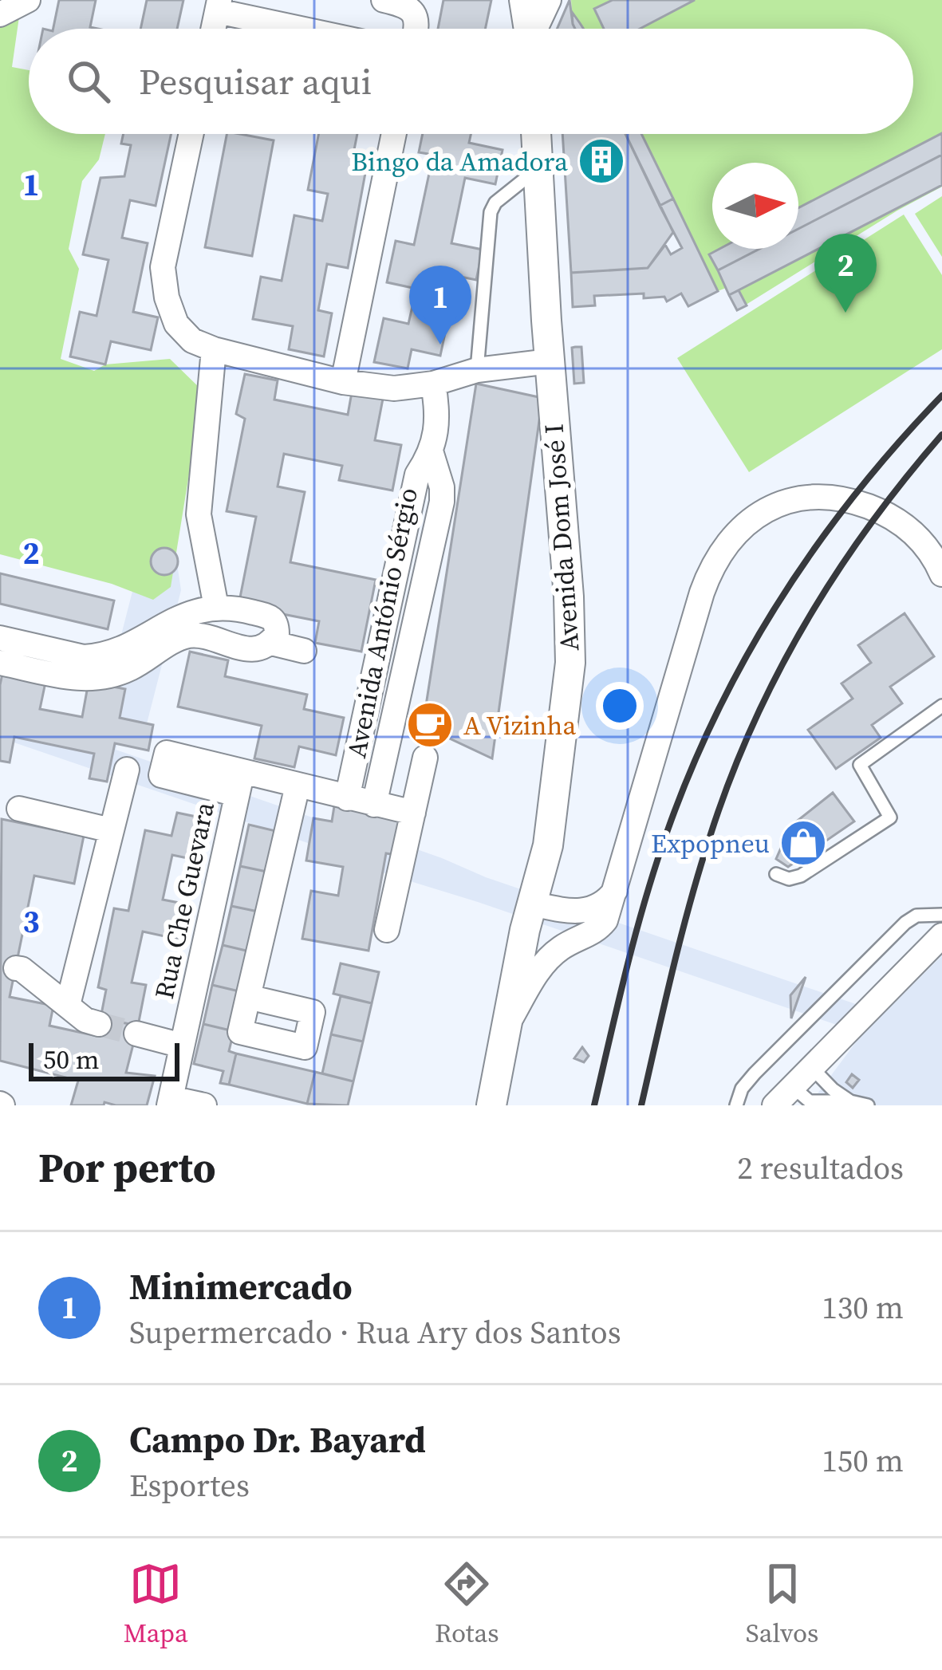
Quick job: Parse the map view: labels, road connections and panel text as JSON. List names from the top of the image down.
{
  "streets": {
    "street": ["Avenida Dom José I", "Avenida António Sérgio", "Rua Che Guevara"]
  },
  "places": {
    "building": ["Bingo da Amadora"],
    "cafe": ["A Vizinha"],
    "shop": ["Expopneu"]
  },
  "scale_bar": "50 m",
  "north": "right",
  "page": {
    "search": "Pesquisar aqui",
    "pins": ["2", "1"],
    "scale": "50 m",
    "heading": ["Por perto", "2 resultados"],
    "list": [
      {
        "mark": "1",
        "name": "Minimercado",
        "note": "Supermercado · Rua Ary dos Santos",
        "value": "130 m"
      },
      {
        "mark": "2",
        "name": "Campo Dr. Bayard",
        "note": "Esportes",
        "value": "150 m"
      }
    ],
    "nav": ["Mapa", "Rotas", "Salvos"]
  },
  "grid": {
    "rows": ["1", "2", "3"]
  }
}
